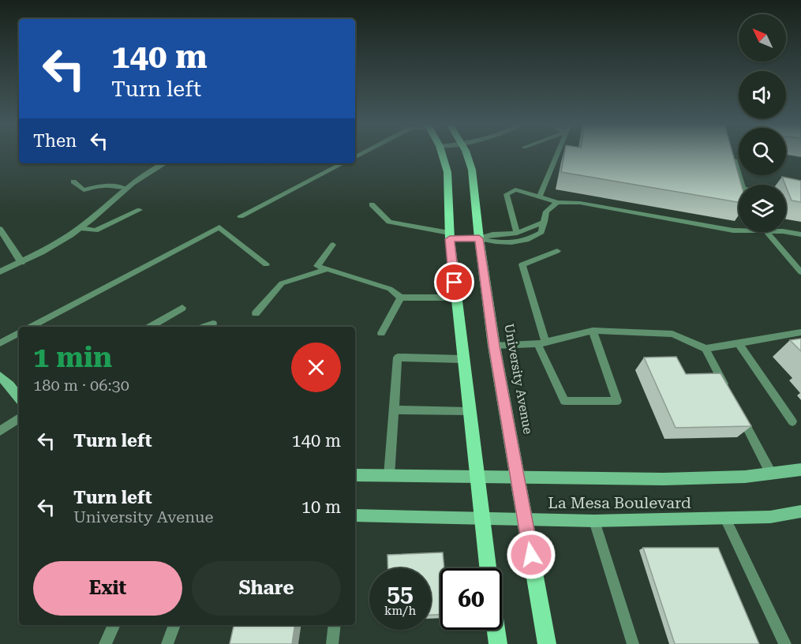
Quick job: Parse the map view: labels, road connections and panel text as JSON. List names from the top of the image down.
{
  "streets": {
    "main road": ["University Avenue", "La Mesa Boulevard"]
  },
  "crossings": [
    ["University Avenue", "La Mesa Boulevard"]
  ],
  "north": "top left",
  "page": {
    "turn": ["140 m", "Turn left"],
    "then": "Then",
    "heading": ["1 min", "180 m · 06:30"],
    "list": [
      {
        "name": "Turn left",
        "value": "140 m"
      },
      {
        "name": "Turn left",
        "note": "University Avenue",
        "value": "10 m"
      }
    ],
    "buttons": ["Exit", "Share"],
    "speed": "55 km/h",
    "limit": "60"
  }
}
